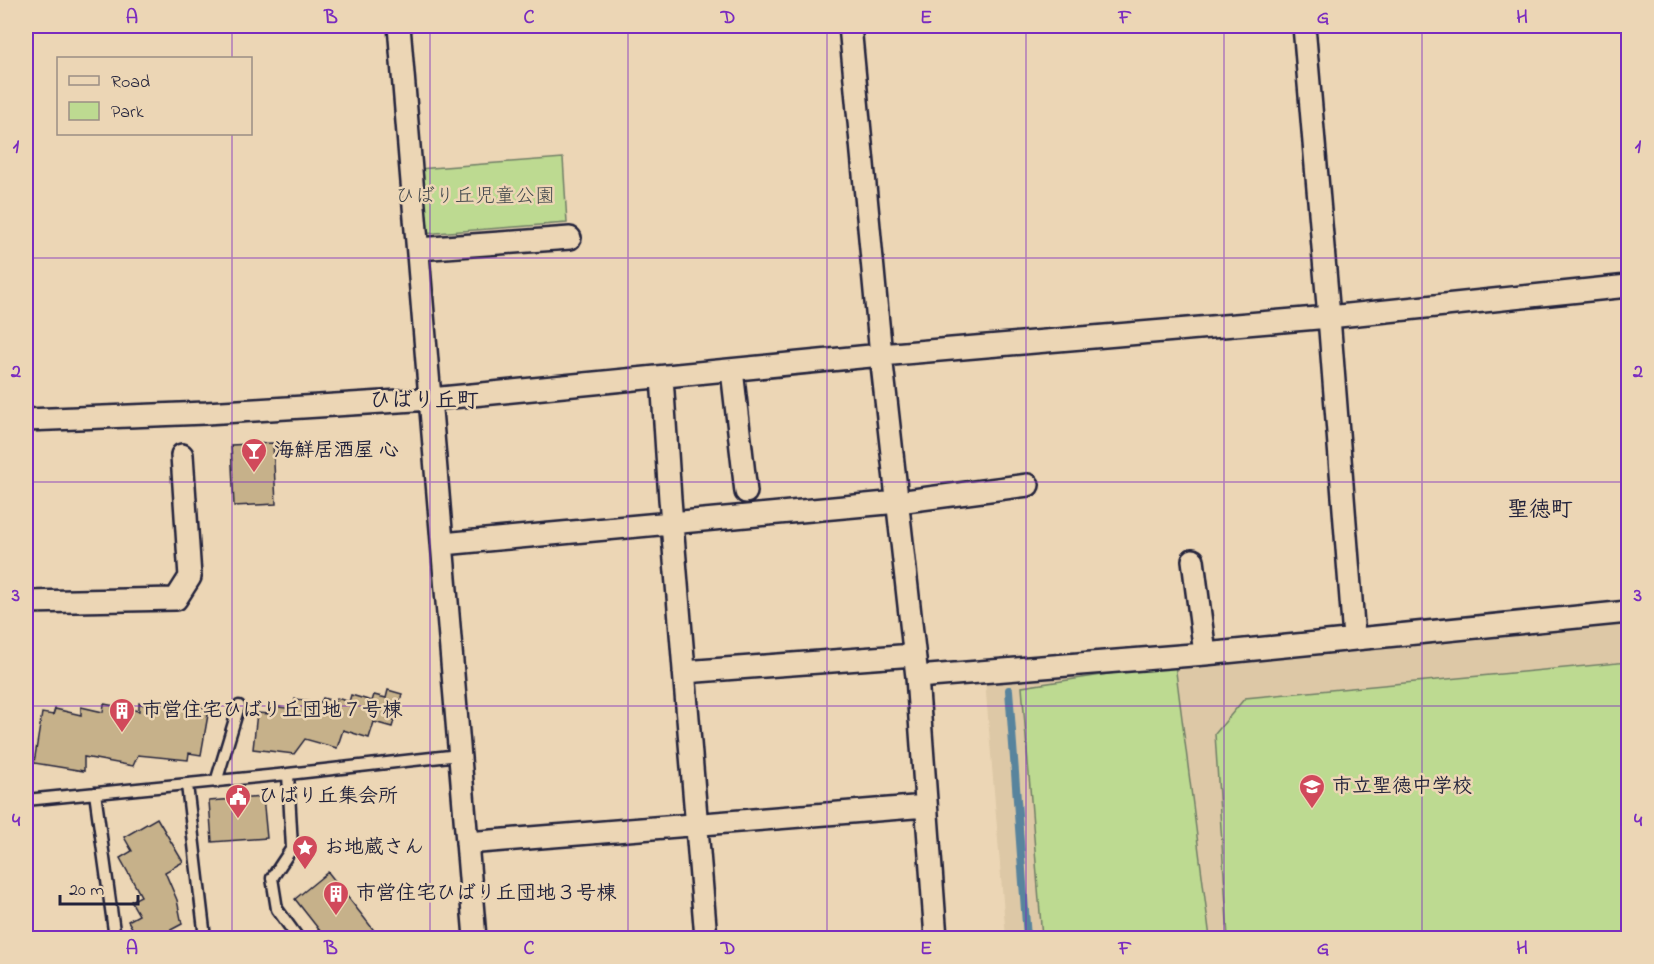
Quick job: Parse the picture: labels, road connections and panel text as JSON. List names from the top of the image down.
{
  "districts": ["ひばり丘町", "聖徳町"],
  "parks": ["ひばり丘児童公園"],
  "places": {
    "bar": ["海鮮居酒屋 心"],
    "building": ["市営住宅ひばり丘団地７号棟", "市営住宅ひばり丘団地３号棟"],
    "school or university": ["市立聖徳中学校"],
    "public building": ["ひばり丘集会所"],
    "place": ["お地蔵さん"]
  },
  "legend": ["Road", "Park"],
  "scale_bar": "20 m",
  "grid": {
    "columns": [
      "A",
      "B",
      "C",
      "D",
      "E",
      "F",
      "G",
      "H"
    ],
    "rows": [
      "1",
      "2",
      "3",
      "4"
    ]
  }
}
